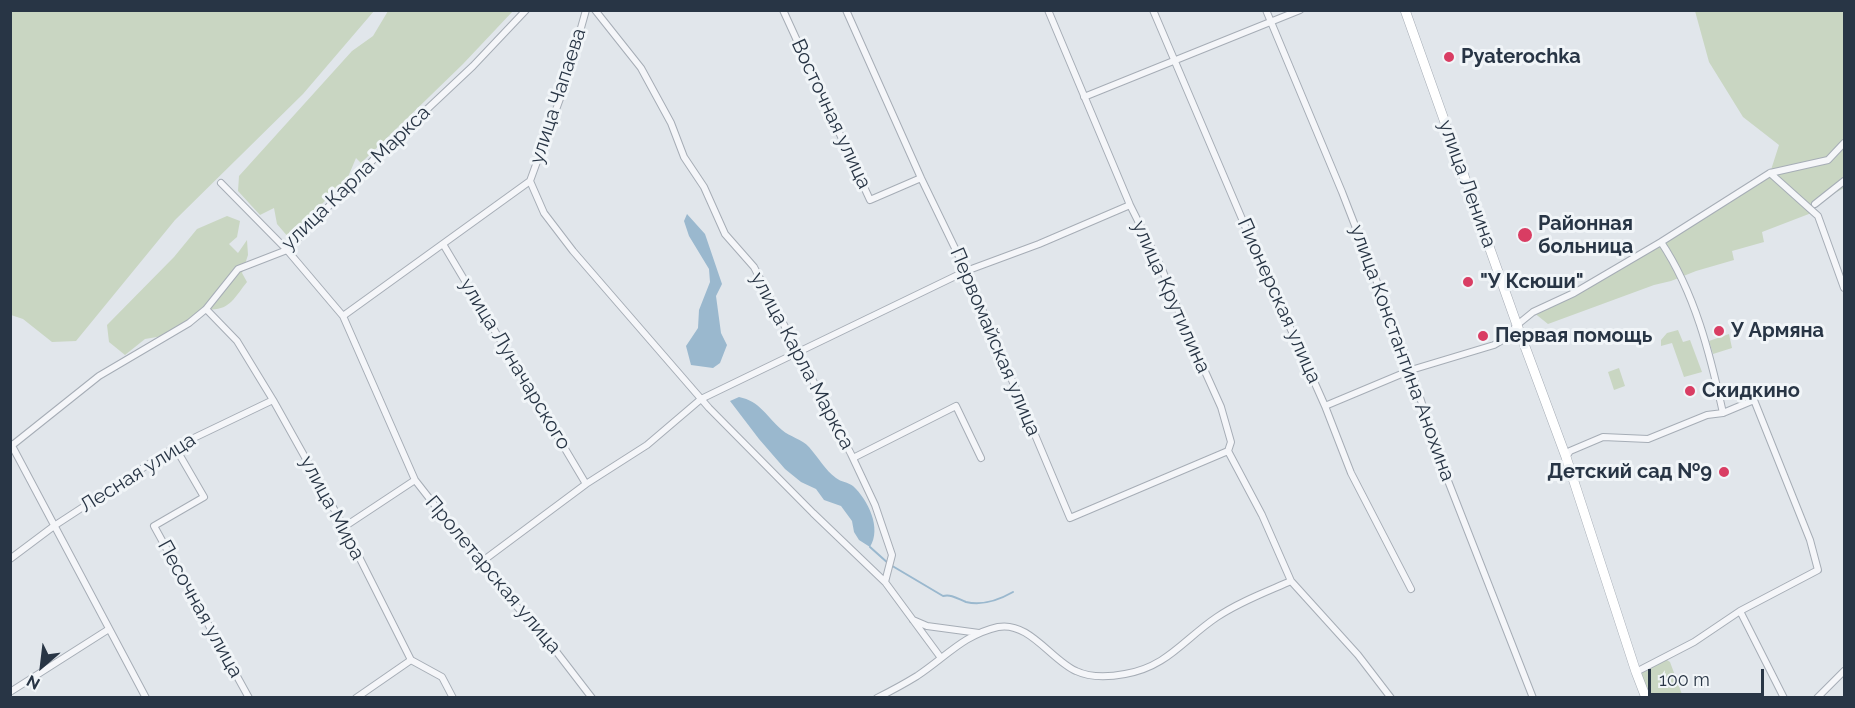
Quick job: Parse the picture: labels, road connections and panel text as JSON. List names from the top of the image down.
{
  "streets": {
    "main road": ["улица Ленина"],
    "street": [
      "улица Чапаева",
      "Восточная улица",
      "улица Карла Маркса",
      "улица Крутилина",
      "Пионерская улица",
      "Первомайская улица",
      "улица Константина Анохина",
      "улица Луначарского",
      "Лесная улица",
      "улица Мира",
      "Пролетарская улица",
      "Песочная улица"
    ]
  },
  "crossings": [
    ["Восточная улица", "Первомайская улица"],
    ["улица Карла Маркса", "улица Мира"],
    ["улица Карла Маркса", "Пролетарская улица"],
    ["улица Крутилина", "Первомайская улица"],
    ["Лесная улица", "улица Мира"],
    ["Лесная улица", "Песочная улица"]
  ],
  "places": [
    "Pyaterochka",
    "Районная больница",
    "\"У Ксюши\"",
    "У Армяна",
    "Первая помощь",
    "Скидкино",
    "Детский сад №9"
  ],
  "scale_bar": "100 m",
  "north": "bottom left"
}
